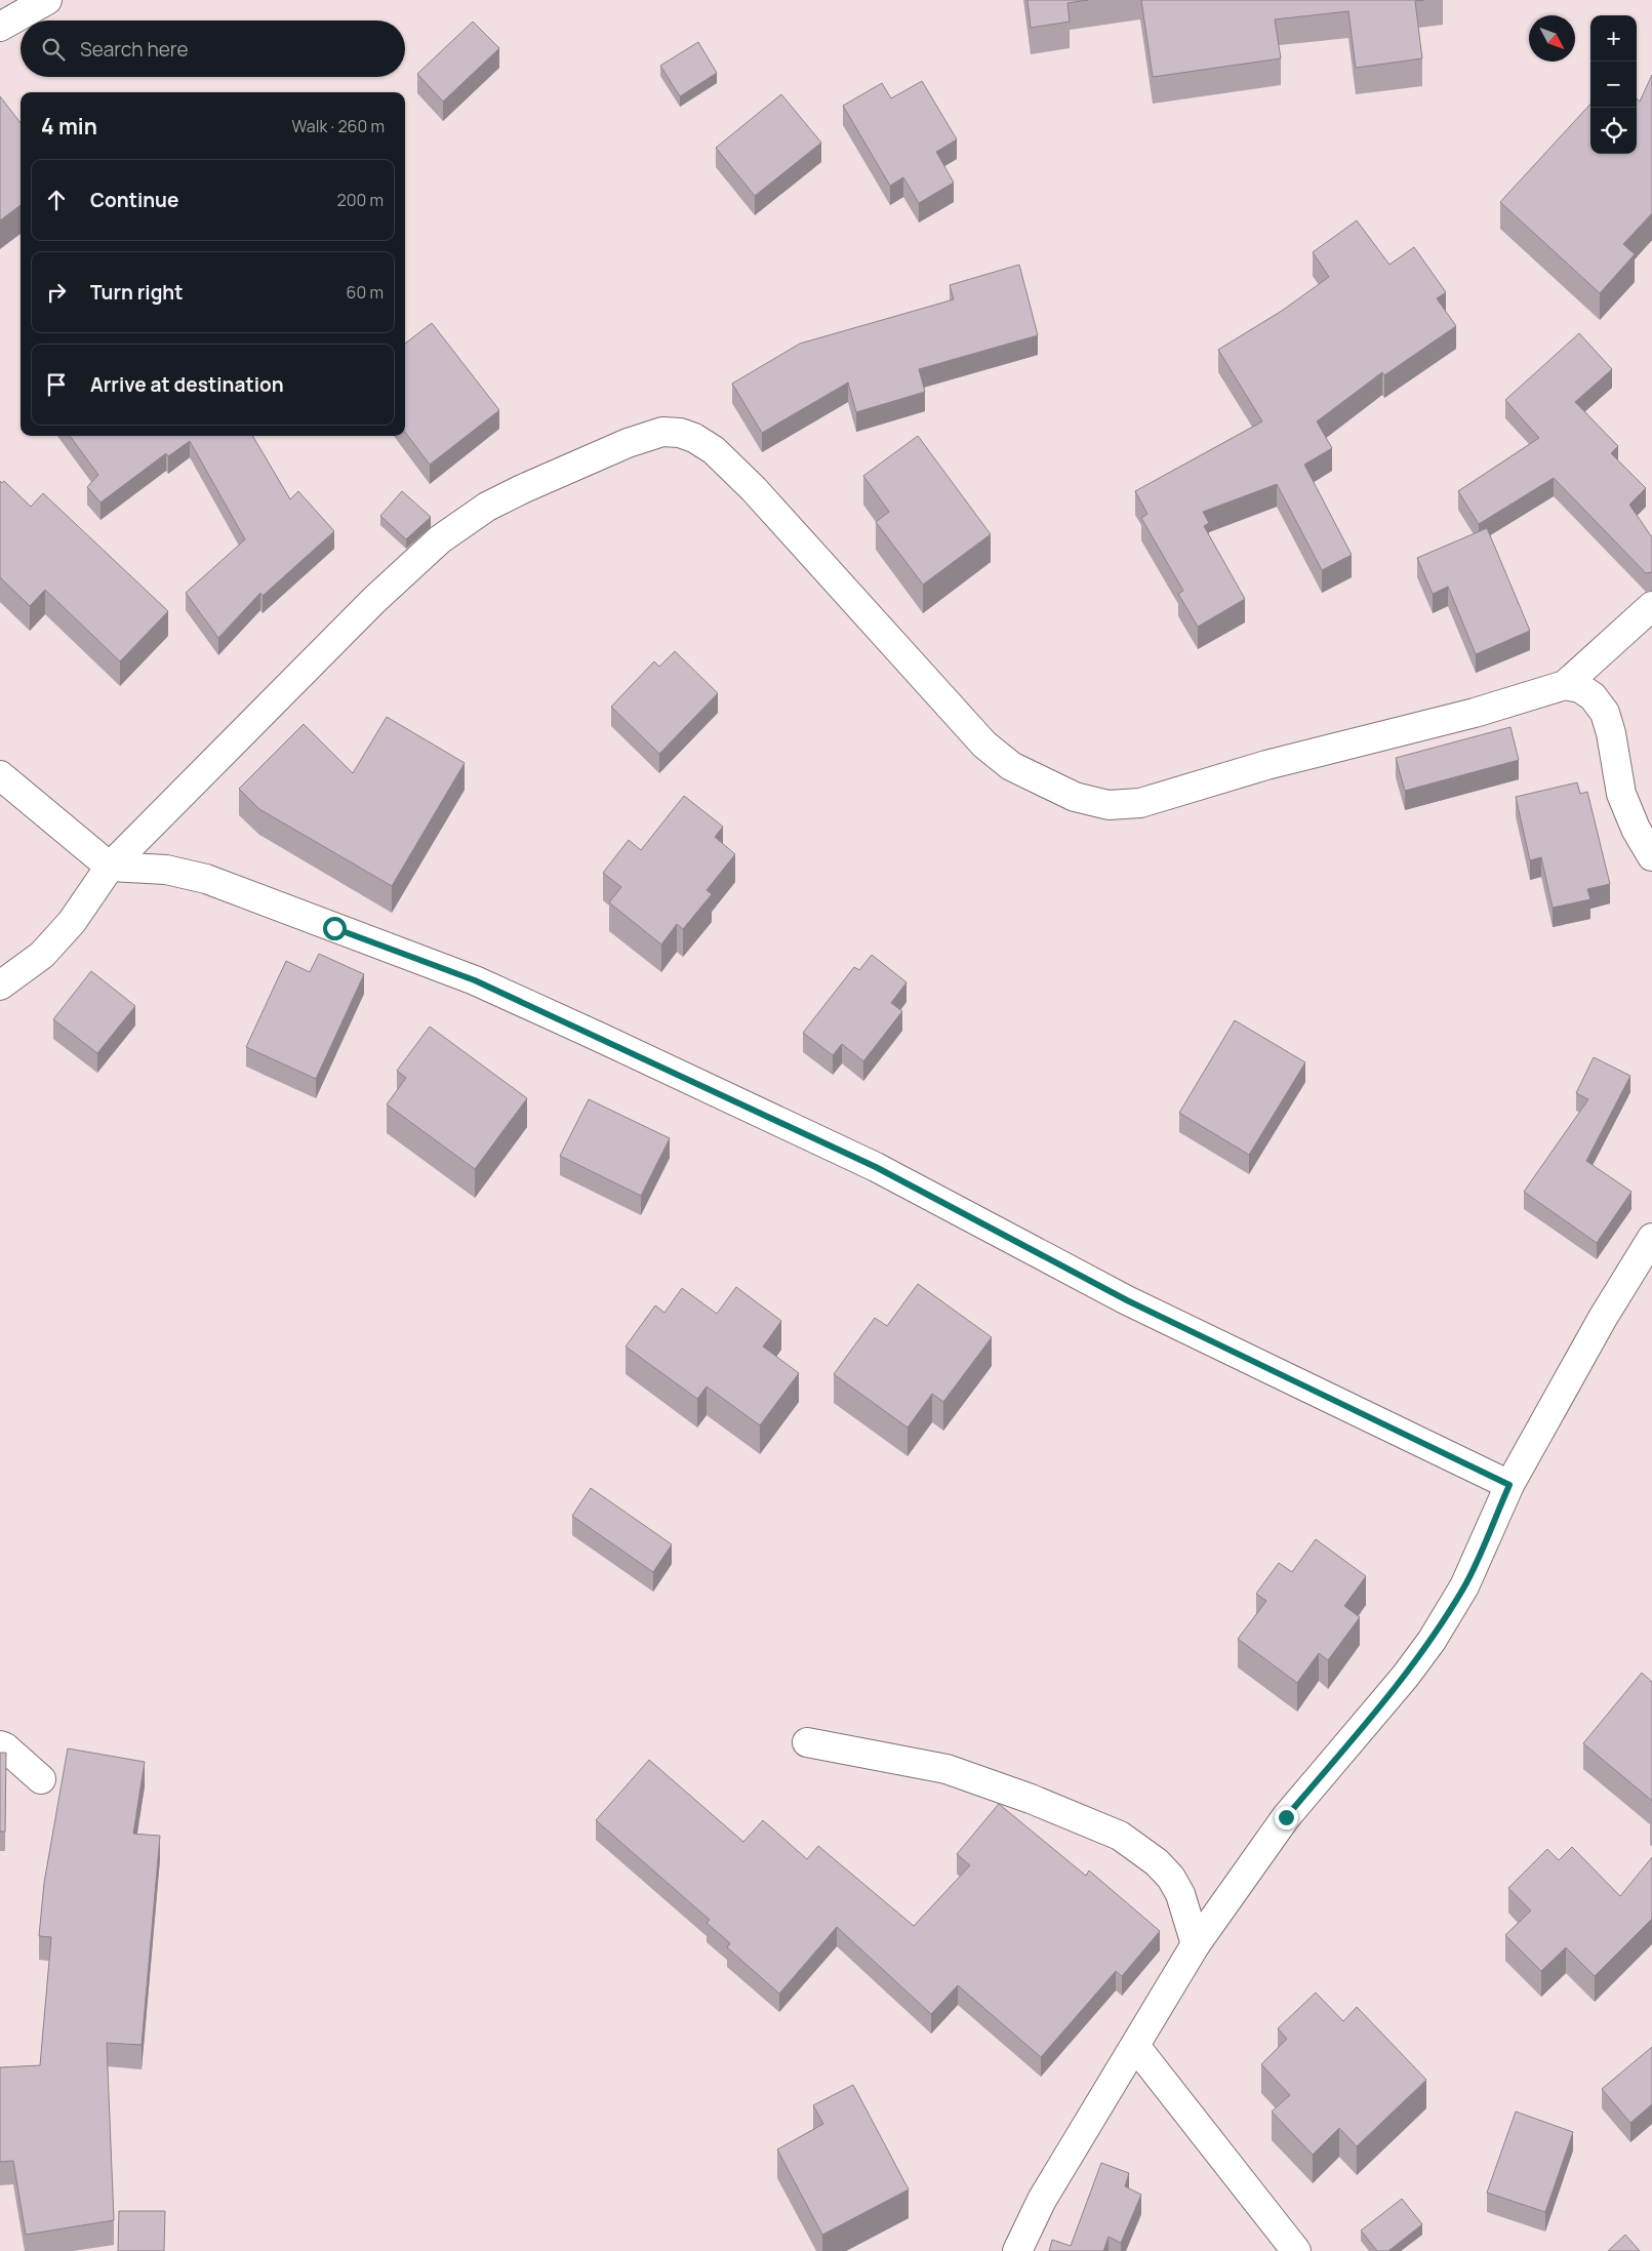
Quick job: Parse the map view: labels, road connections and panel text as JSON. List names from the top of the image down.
{
  "north": "bottom right",
  "page": {
    "map_buttons": ["+", "−"],
    "search": "Search here",
    "heading": ["4 min", "Walk · 260 m"],
    "list": [
      ["Continue", "200 m"],
      ["Turn right", "60 m"],
      "Arrive at destination"
    ]
  }
}
